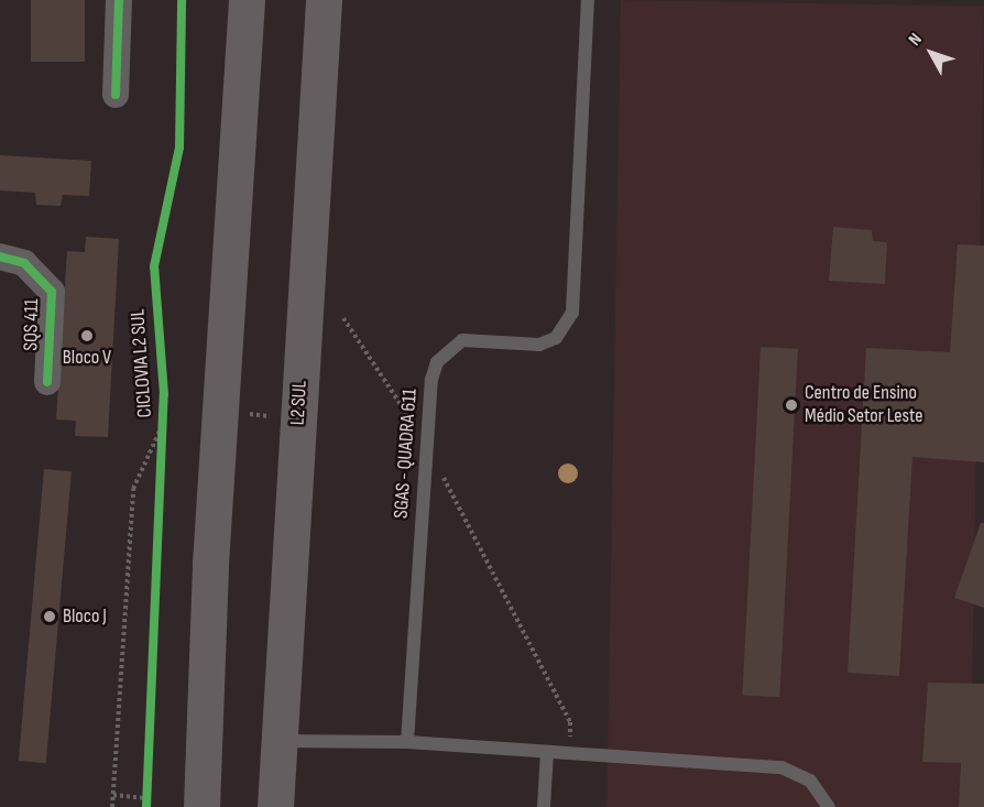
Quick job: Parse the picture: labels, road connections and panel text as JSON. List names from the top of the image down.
{
  "streets": {
    "main road": ["L2 SUL"],
    "street": ["SQS 411"],
    "lane": ["SGAS - QUADRA 611"],
    "cycle path": ["CICLOVIA L2 SUL"]
  },
  "places": ["Bloco V", "Centro de Ensino Médio Setor Leste", "Bloco J"],
  "north": "top left"
}
